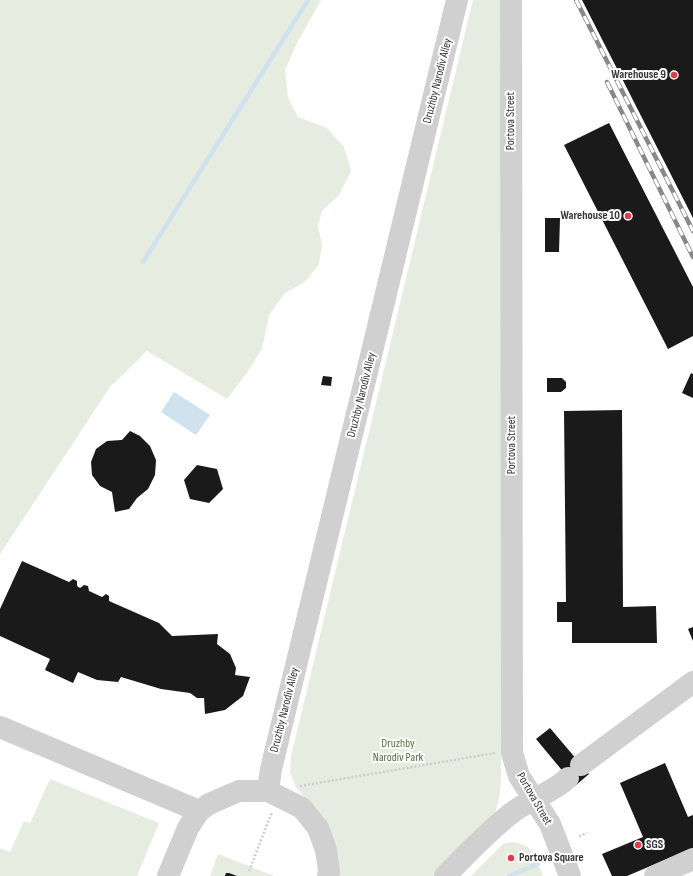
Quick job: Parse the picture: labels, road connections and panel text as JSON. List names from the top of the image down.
{
  "streets": {
    "street": ["Druzhby Narodiv Alley", "Portova Street"]
  },
  "parks": ["Druzhby Narodiv Park"],
  "places": [
    "Warehouse 9",
    "Warehouse 10",
    "SGS",
    "Portova Square"
  ]
}
